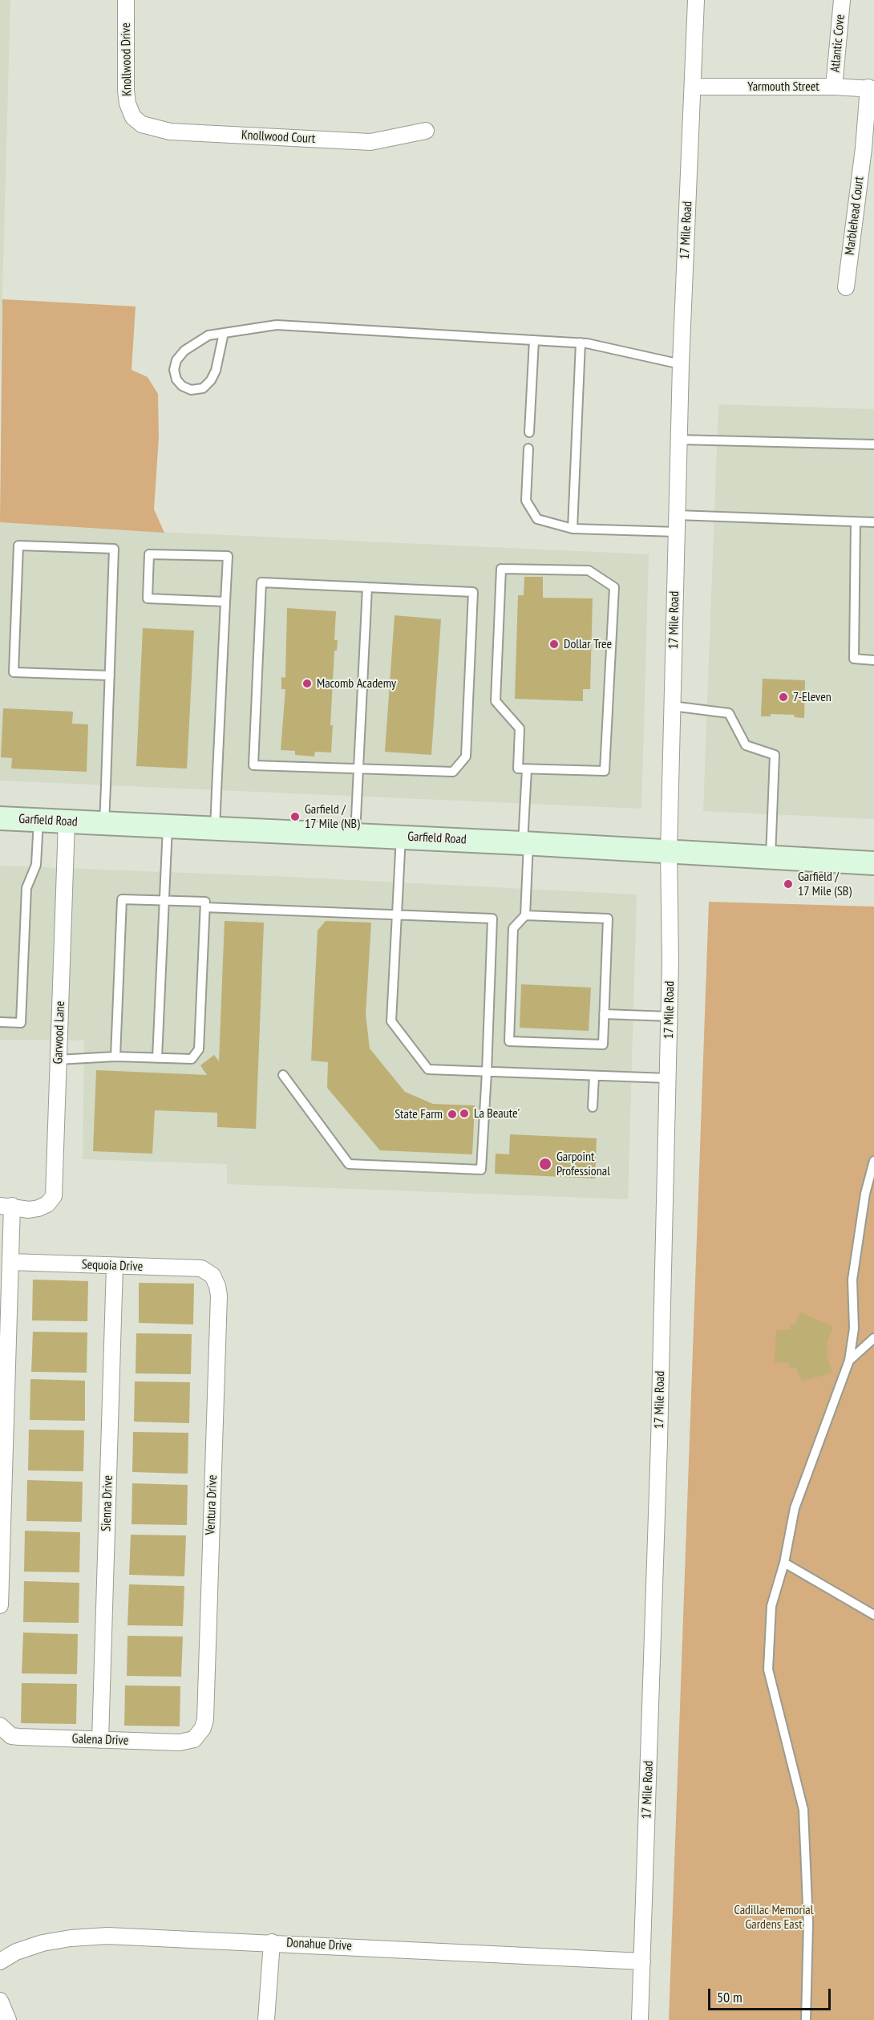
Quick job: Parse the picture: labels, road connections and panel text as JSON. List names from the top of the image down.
{
  "streets": {
    "main road": ["Garfield Road"],
    "street": [
      "Atlantic Cove",
      "Knollwood Drive",
      "Yarmouth Street",
      "Knollwood Court",
      "Marblehead Court",
      "17 Mile Road",
      "Garwood Lane",
      "Sequoia Drive",
      "Sienna Drive",
      "Ventura Drive",
      "Galena Drive",
      "Donahue Drive"
    ]
  },
  "crossings": [
    ["Atlantic Cove", "Yarmouth Street"],
    ["Knollwood Drive", "Knollwood Court"],
    ["Yarmouth Street", "Marblehead Court"],
    ["Yarmouth Street", "17 Mile Road"],
    ["17 Mile Road", "Garfield Road"],
    ["17 Mile Road", "Donahue Drive"],
    ["Garfield Road", "Garwood Lane"],
    ["Sequoia Drive", "Sienna Drive"],
    ["Sequoia Drive", "Ventura Drive"],
    ["Sienna Drive", "Galena Drive"],
    ["Ventura Drive", "Galena Drive"]
  ],
  "parks": ["Cadillac Memorial Gardens East"],
  "places": [
    "Dollar Tree",
    "Macomb Academy",
    "7-Eleven",
    "Garfield / 17 Mile (NB)",
    "Garfield / 17 Mile (SB)",
    "La Beaute'",
    "State Farm",
    "Garpoint Professional"
  ],
  "scale_bar": "50 m"
}
